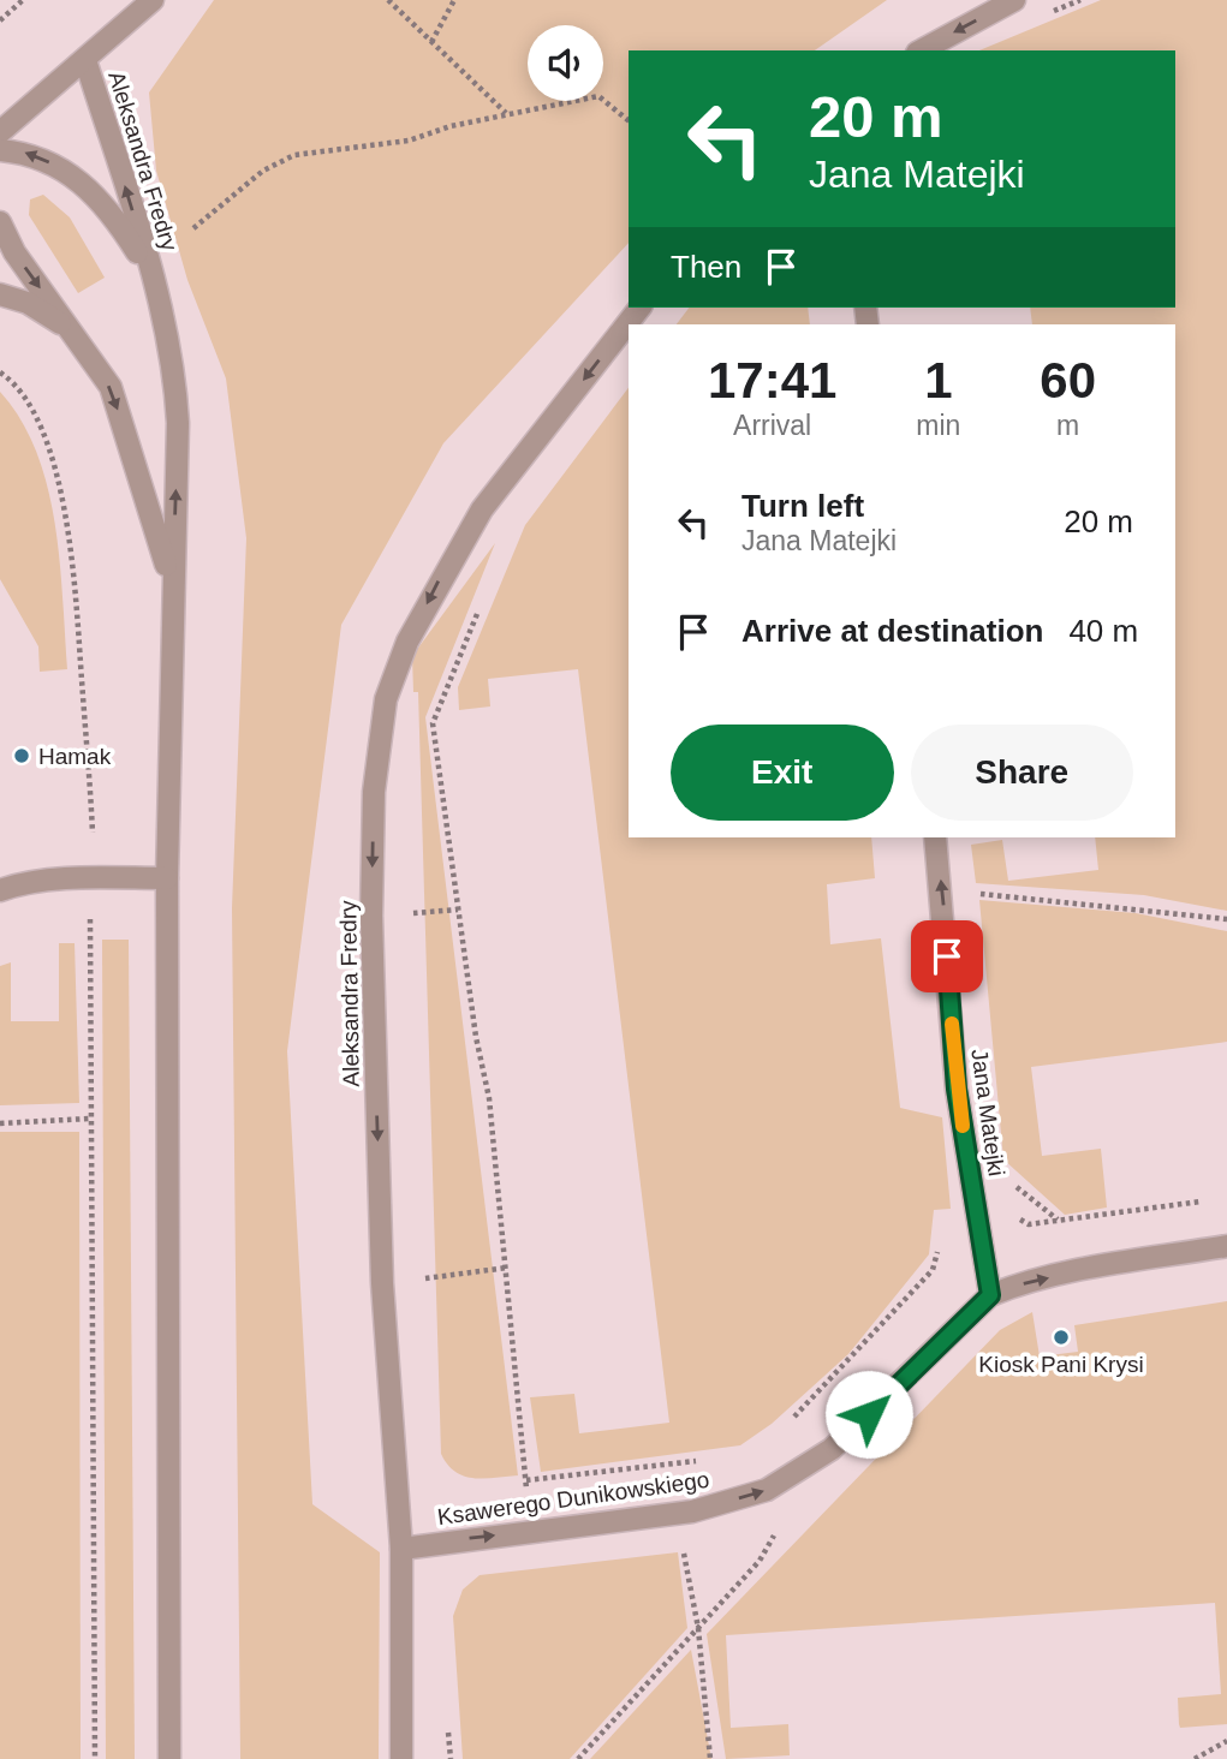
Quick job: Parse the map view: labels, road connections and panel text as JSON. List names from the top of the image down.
{
  "streets": {
    "street": ["Aleksandra Fredry", "Jana Matejki", "Ksawerego Dunikowskiego"]
  },
  "crossings": [
    ["Aleksandra Fredry", "Ksawerego Dunikowskiego"],
    ["Jana Matejki", "Ksawerego Dunikowskiego"]
  ],
  "one_way": ["Jana Matejki", "Ksawerego Dunikowskiego"],
  "places": ["Hamak", "Kiosk Pani Krysi"],
  "page": {
    "turn": ["20 m", "Jana Matejki"],
    "then": "Then",
    "eta": [
      "17:41",
      "Arrival",
      "1",
      "min",
      "60",
      "m"
    ],
    "list": [
      {
        "name": "Turn left",
        "note": "Jana Matejki",
        "value": "20 m"
      },
      {
        "name": "Arrive at destination",
        "value": "40 m"
      }
    ],
    "buttons": ["Exit", "Share"]
  }
}
